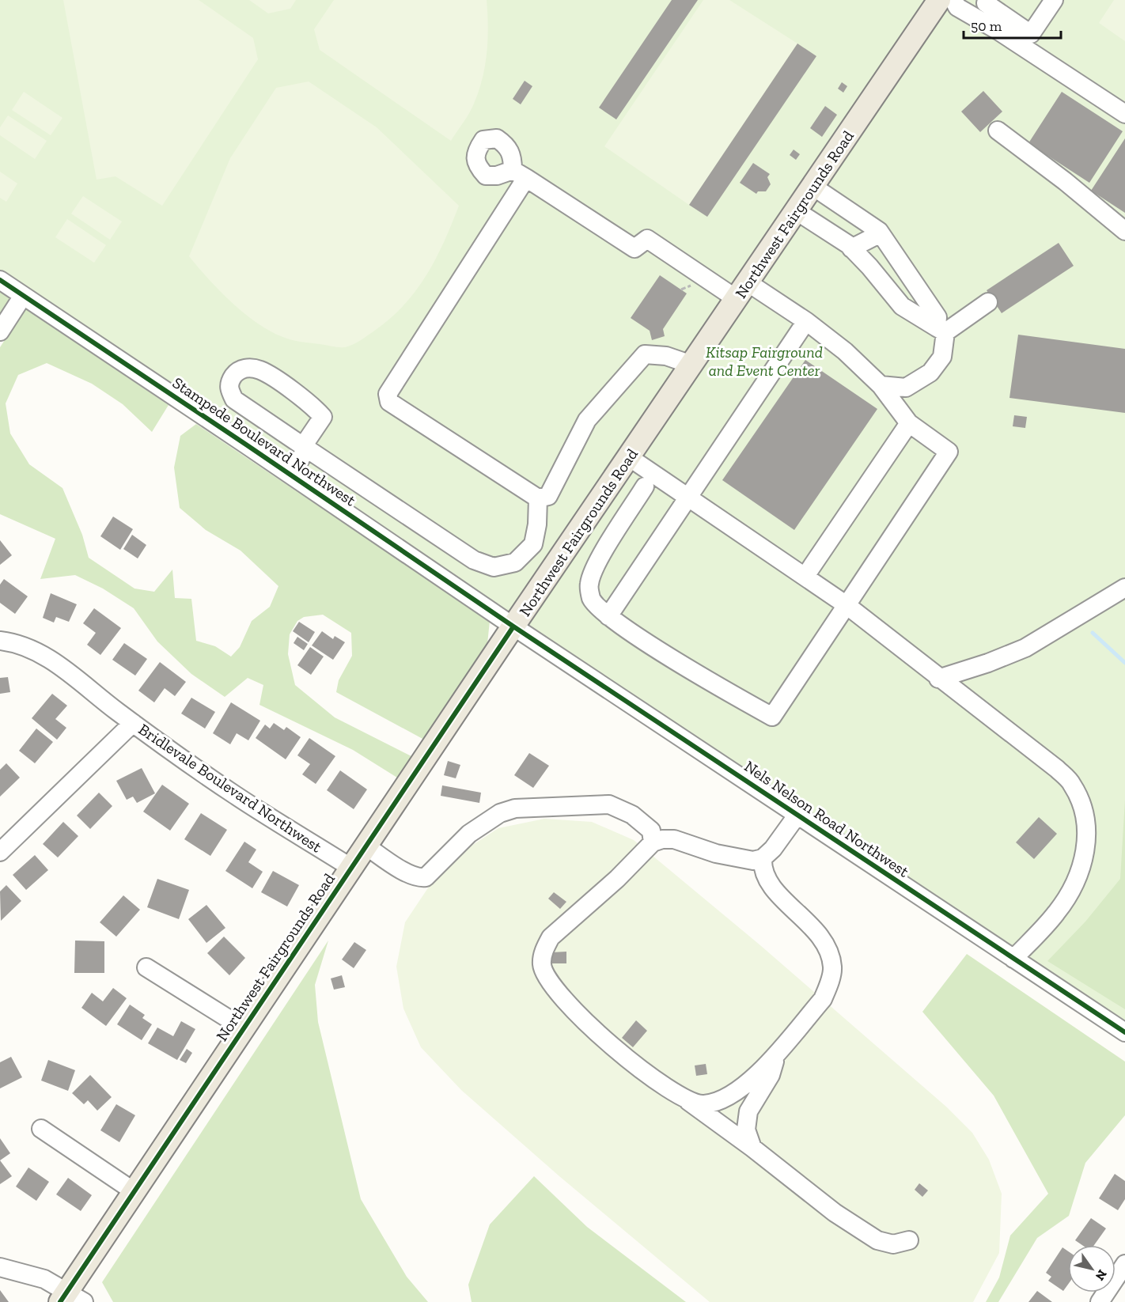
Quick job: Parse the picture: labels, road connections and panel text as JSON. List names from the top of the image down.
{
  "streets": {
    "main road": ["Northwest Fairgrounds Road"],
    "street": ["Stampede Boulevard Northwest", "Bridlevale Boulevard Northwest", "Nels Nelson Road Northwest"]
  },
  "crossings": [
    ["Northwest Fairgrounds Road", "Stampede Boulevard Northwest"],
    ["Northwest Fairgrounds Road", "Bridlevale Boulevard Northwest"],
    ["Northwest Fairgrounds Road", "Nels Nelson Road Northwest"],
    ["Stampede Boulevard Northwest", "Nels Nelson Road Northwest"]
  ],
  "parks": ["Kitsap Fairground and Event Center"],
  "scale_bar": "50 m",
  "north": "bottom right"
}
